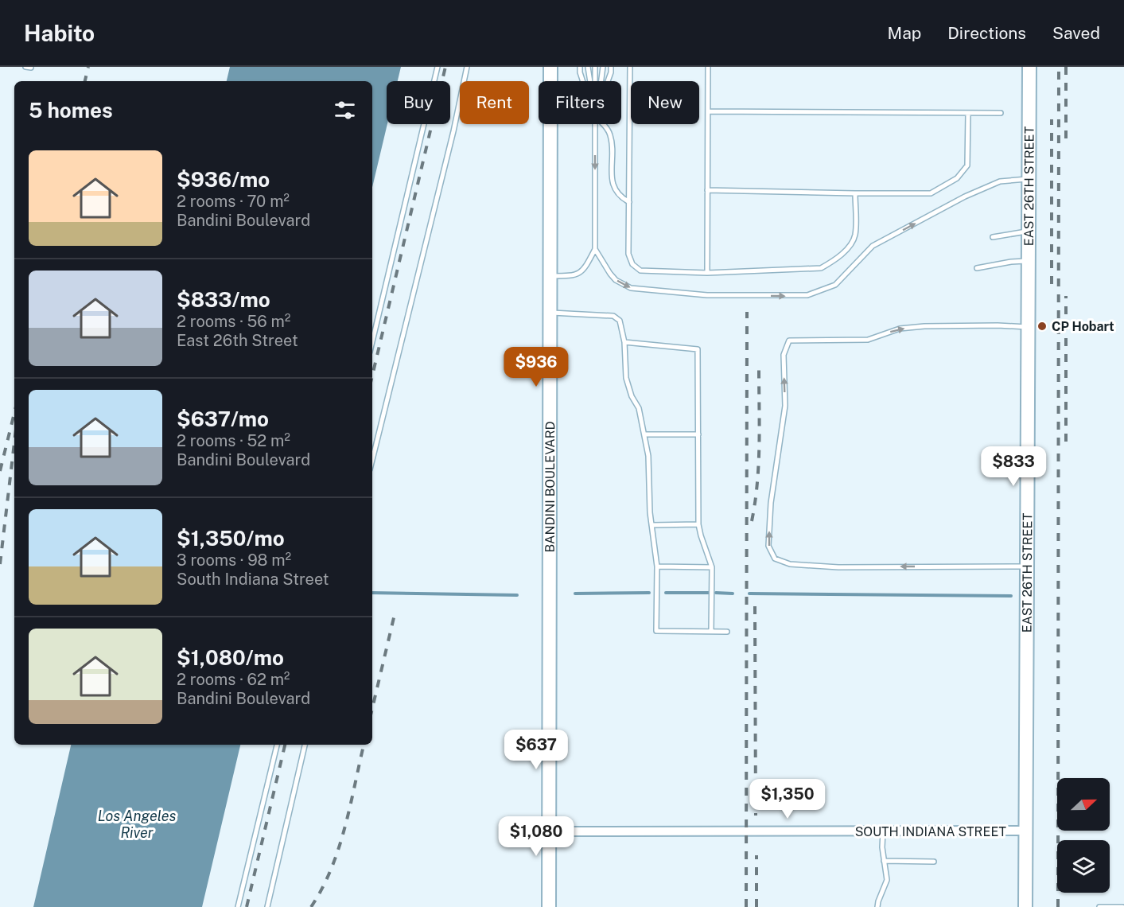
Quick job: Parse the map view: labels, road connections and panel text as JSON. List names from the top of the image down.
{
  "streets": {
    "street": ["EAST 26TH STREET", "BANDINI BOULEVARD", "SOUTH INDIANA STREET"]
  },
  "crossings": [
    ["EAST 26TH STREET", "SOUTH INDIANA STREET"],
    ["BANDINI BOULEVARD", "SOUTH INDIANA STREET"]
  ],
  "water": ["Los Angeles River"],
  "places": ["CP Hobart"],
  "north": "right",
  "page": {
    "header": "Habito",
    "nav": ["Map", "Directions", "Saved"],
    "chip": [
      "Buy",
      "Rent",
      "Filters",
      "New"
    ],
    "heading": "5 homes",
    "list": [
      {
        "name": "$936/mo",
        "note": "2 rooms · 70 m² · Bandini Boulevard"
      },
      {
        "name": "$833/mo",
        "note": "2 rooms · 56 m² · East 26th Street"
      },
      {
        "name": "$637/mo",
        "note": "2 rooms · 52 m² · Bandini Boulevard"
      },
      {
        "name": "$1,350/mo",
        "note": "3 rooms · 98 m² · South Indiana Street"
      },
      {
        "name": "$1,080/mo",
        "note": "2 rooms · 62 m² · Bandini Boulevard"
      }
    ],
    "price": [
      "$936",
      "$833",
      "$637",
      "$1,350",
      "$1,080"
    ]
  }
}
